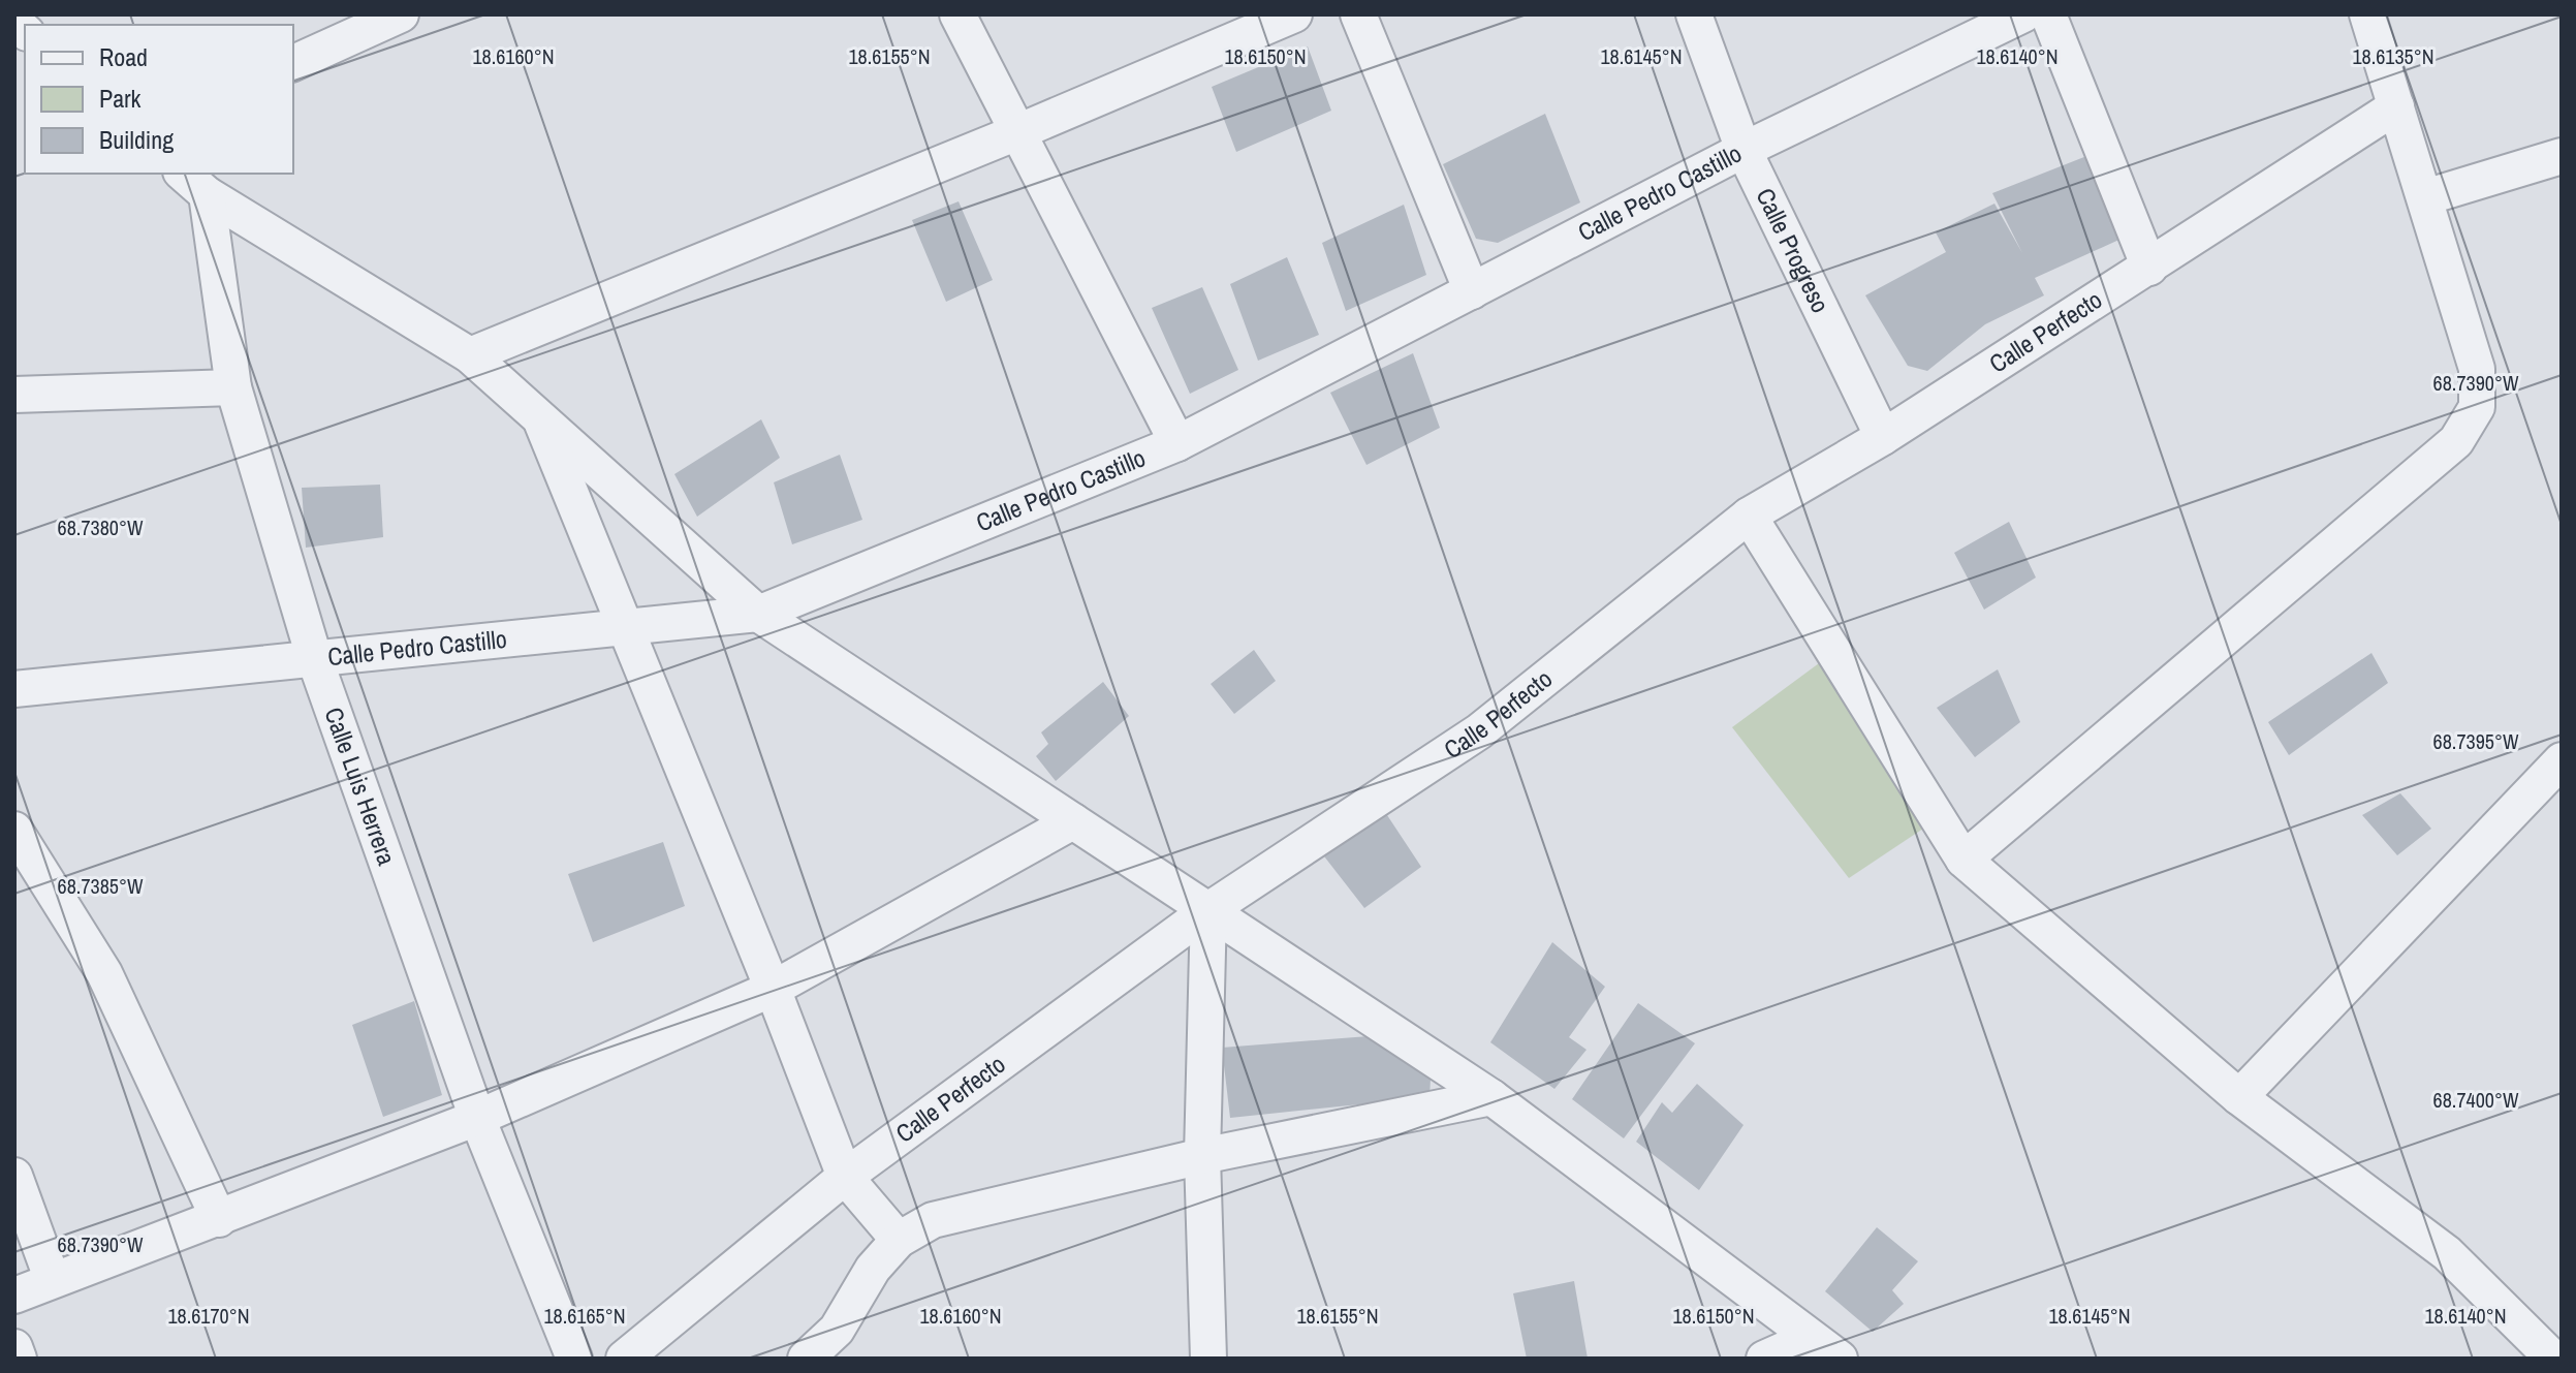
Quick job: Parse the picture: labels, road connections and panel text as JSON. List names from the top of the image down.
{
  "streets": {
    "street": [
      "Calle Pedro Castillo",
      "Calle Progreso",
      "Calle Perfecto",
      "Calle Luis Herrera"
    ]
  },
  "crossings": [
    ["Calle Pedro Castillo", "Calle Progreso"],
    ["Calle Pedro Castillo", "Calle Luis Herrera"],
    ["Calle Progreso", "Calle Perfecto"]
  ],
  "legend": ["Road", "Park", "Building"],
  "coordinates": [
    "18.6140°N",
    "18.6160°N",
    "18.6155°N",
    "18.6150°N",
    "18.6145°N",
    "18.6135°N",
    "68.7390°W",
    "68.7380°W",
    "68.7395°W",
    "68.7385°W",
    "68.7400°W",
    "18.6170°N",
    "18.6165°N"
  ]
}
